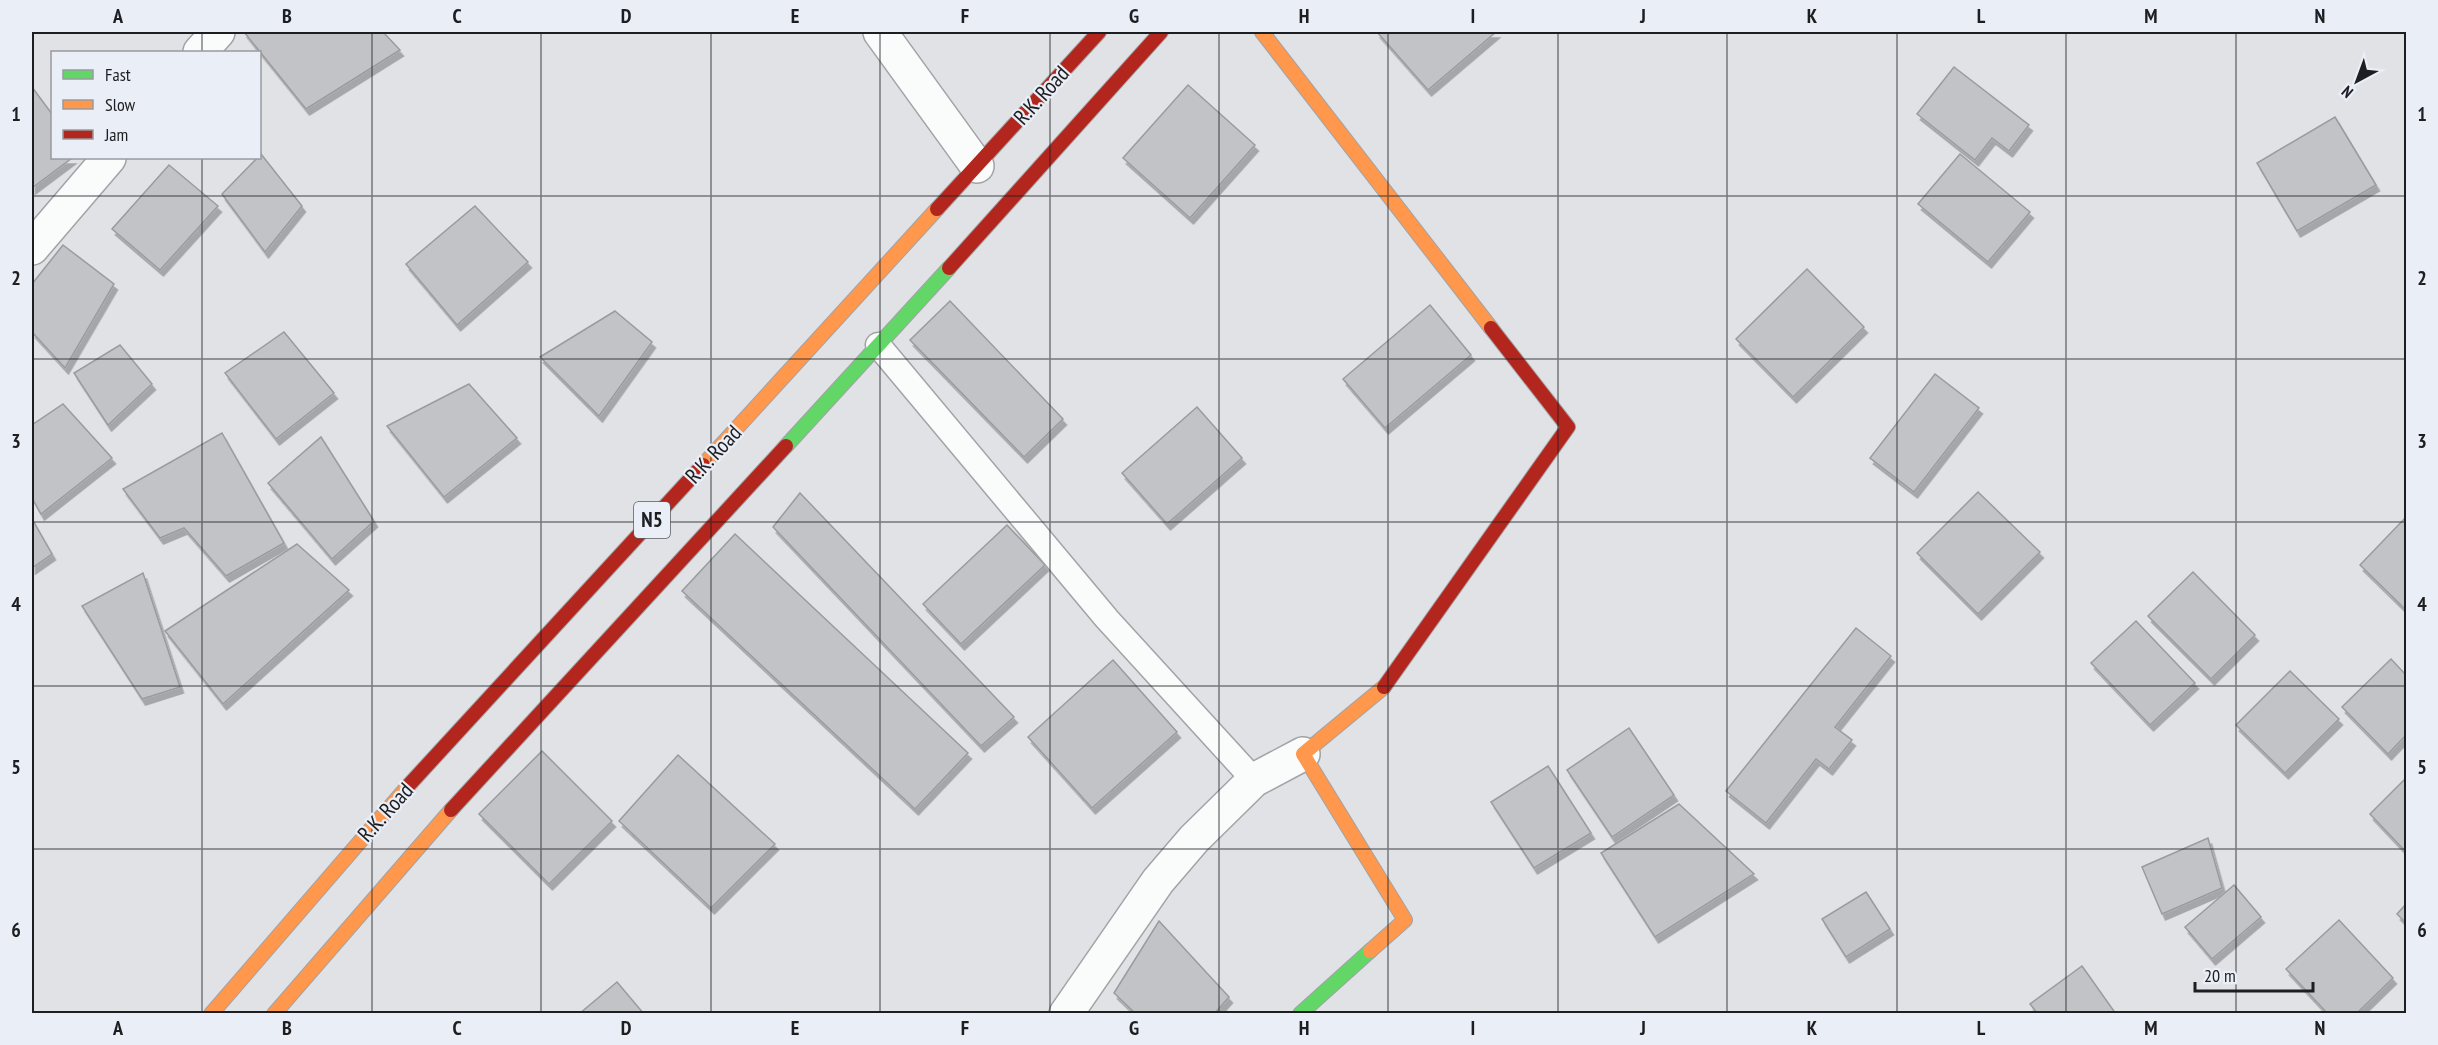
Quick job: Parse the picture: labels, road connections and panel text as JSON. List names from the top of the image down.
{
  "streets": {
    "main road": ["R.K. Road", "N5"]
  },
  "legend": ["Fast", "Slow", "Jam"],
  "scale_bar": "20 m",
  "north": "bottom left",
  "grid": {
    "columns": [
      "A",
      "B",
      "C",
      "D",
      "E",
      "F",
      "G",
      "H",
      "I",
      "J",
      "K",
      "L",
      "M",
      "N"
    ],
    "rows": [
      "1",
      "2",
      "3",
      "4",
      "5",
      "6"
    ]
  }
}
